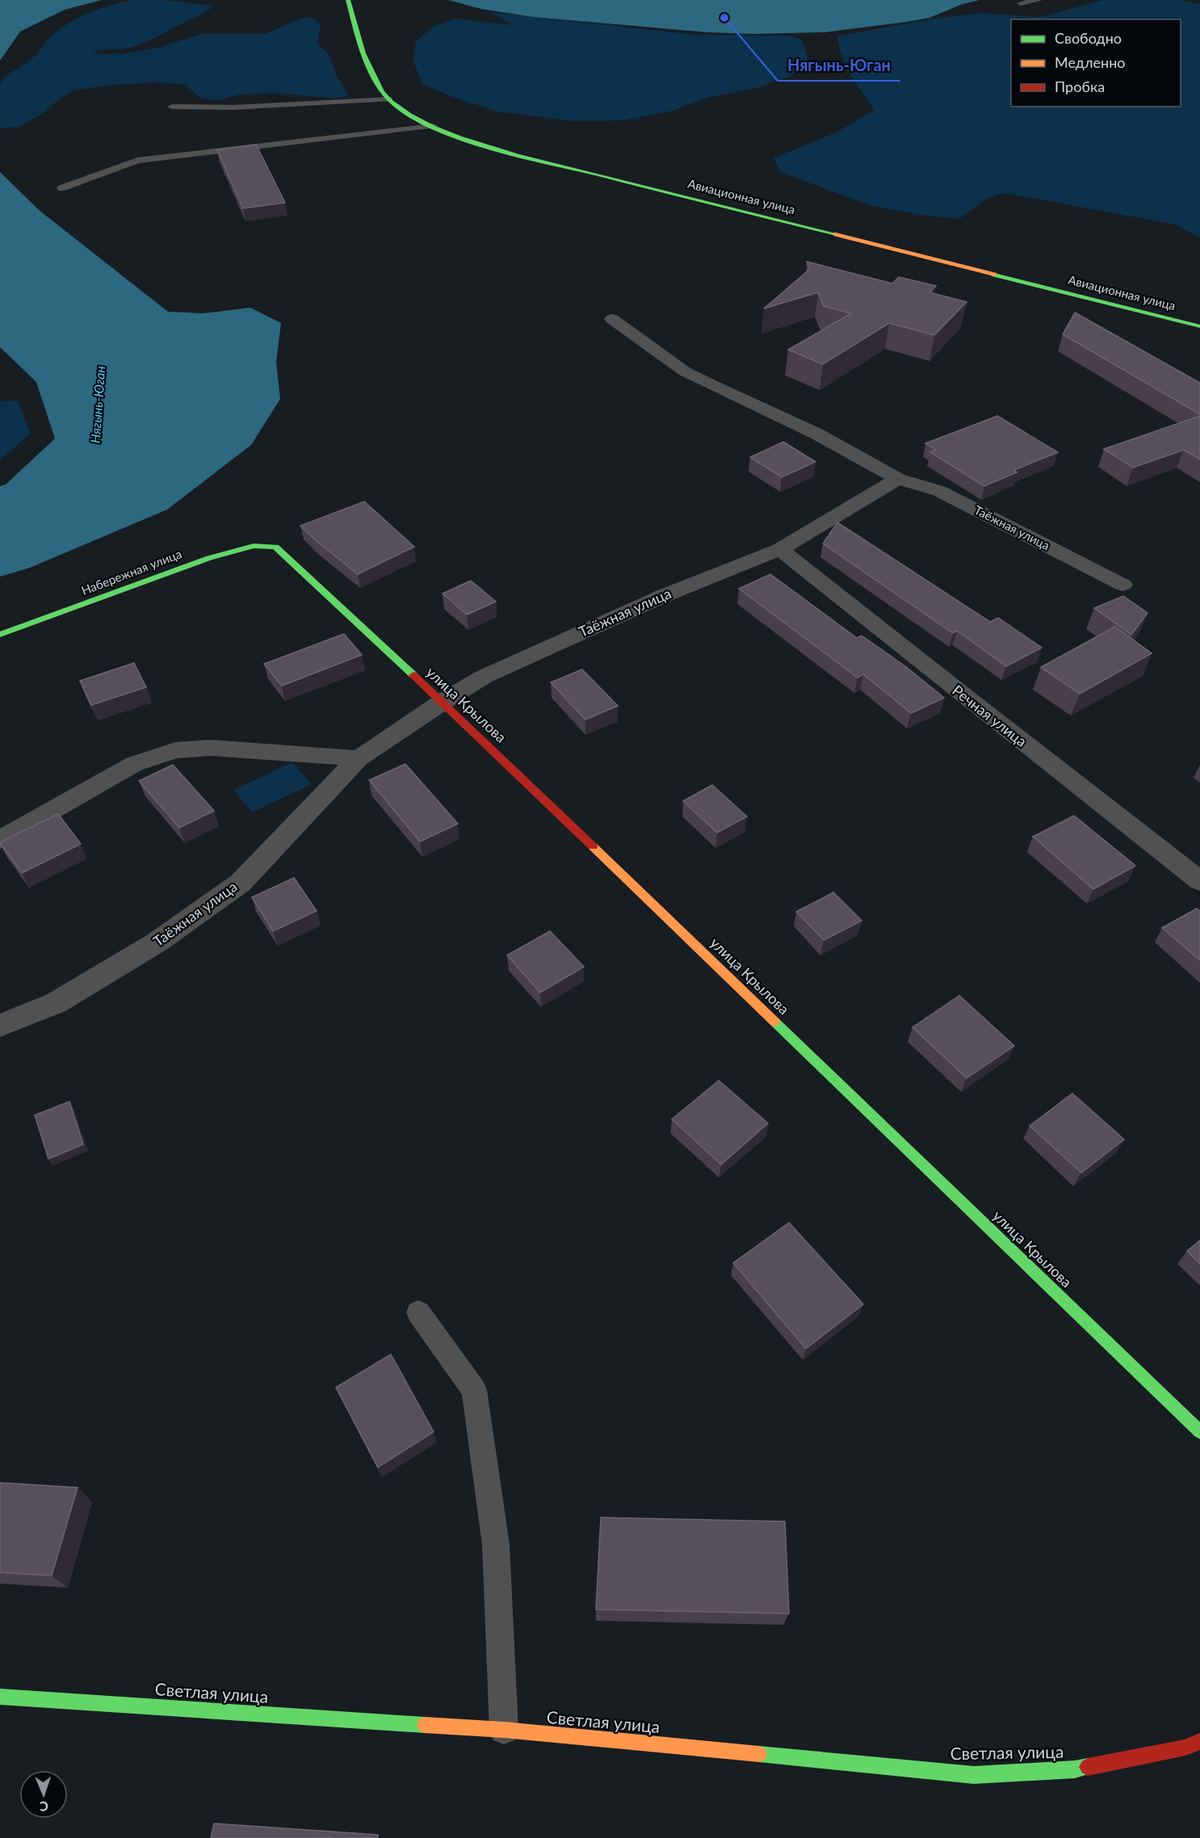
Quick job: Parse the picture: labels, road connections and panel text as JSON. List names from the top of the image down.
{
  "streets": {
    "street": [
      "Авиационная улица",
      "Таёжная улица",
      "Набережная улица",
      "улица Крылова",
      "Речная улица",
      "Светлая улица"
    ]
  },
  "crossings": [
    ["Таёжная улица", "улица Крылова"],
    ["Таёжная улица", "Речная улица"],
    ["Набережная улица", "улица Крылова"]
  ],
  "water": ["Нягынь-Юган"],
  "places": ["Нягынь-Юган"],
  "legend": ["Свободно", "Медленно", "Пробка"],
  "north": "bottom"
}
